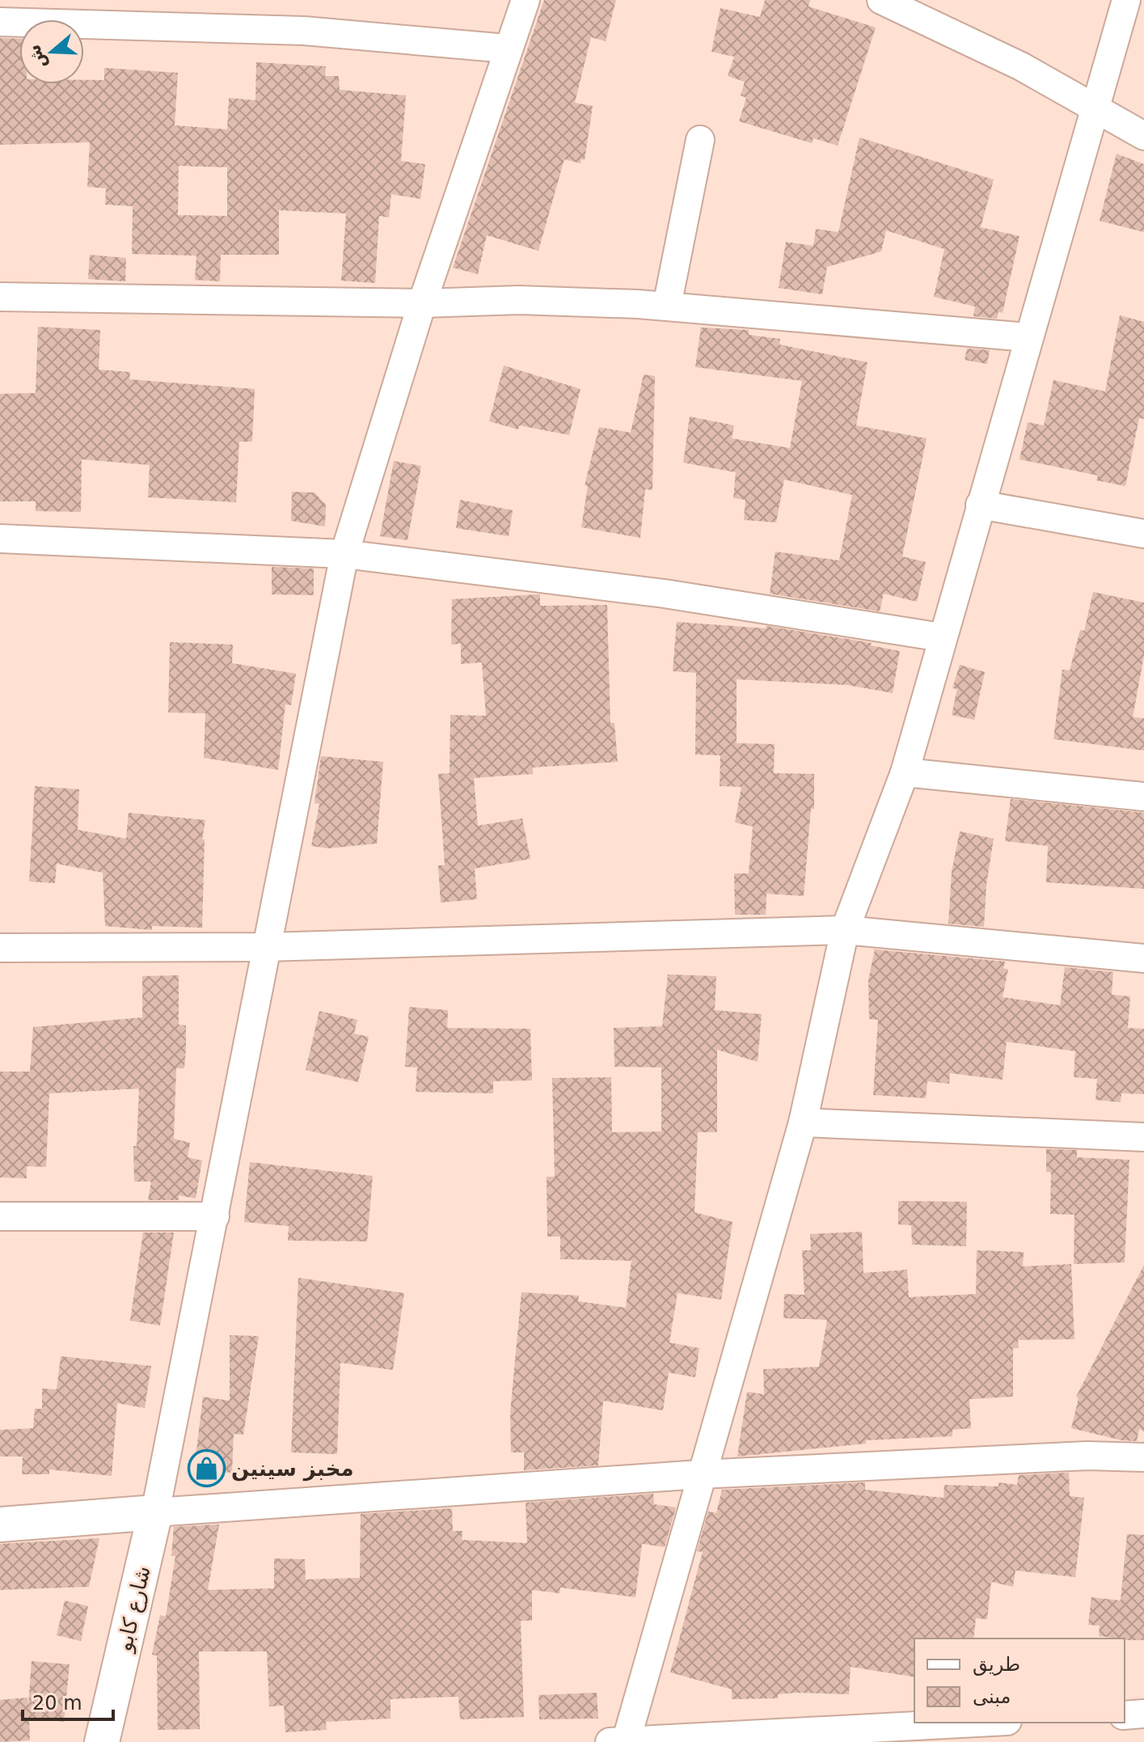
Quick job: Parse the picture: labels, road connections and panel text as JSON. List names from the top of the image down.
{
  "streets": {
    "street": ["شارع كابو"]
  },
  "places": {
    "shop": ["مخبز سينين"]
  },
  "legend": ["طريق", "مبنى"],
  "scale_bar": "20 m",
  "north": "left"
}
